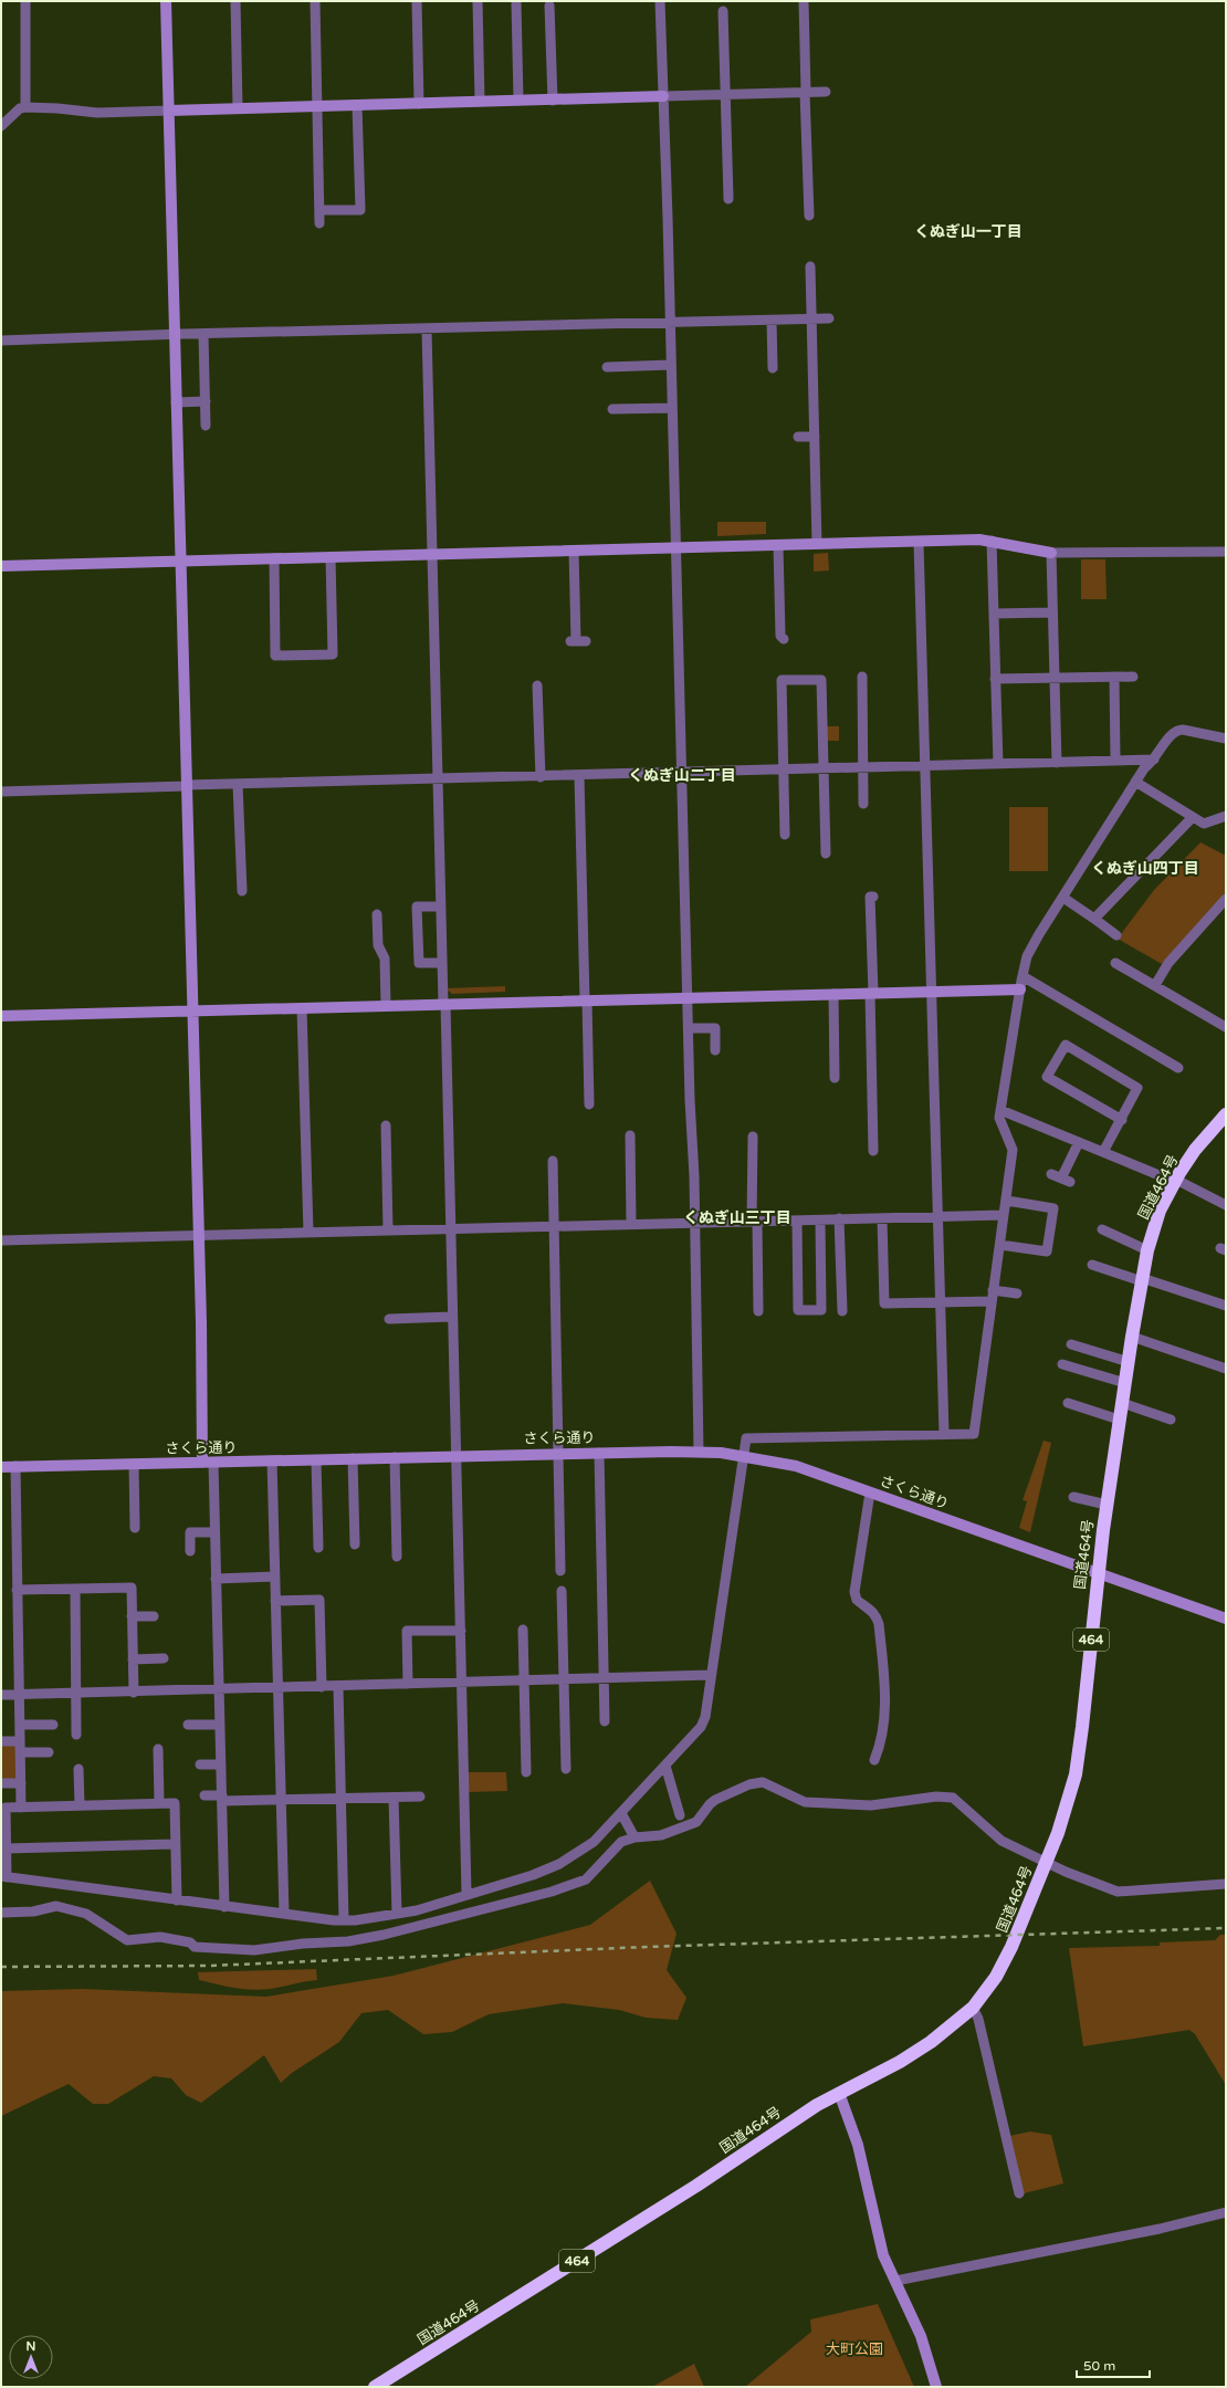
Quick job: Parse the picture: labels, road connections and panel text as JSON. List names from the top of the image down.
{
  "streets": {
    "highway": ["国道464号", "464"],
    "street": ["さくら通り"]
  },
  "crossings": [
    ["国道464号", "さくら通り"]
  ],
  "districts": [
    "くぬぎ山一丁目",
    "くぬぎ山二丁目",
    "くぬぎ山四丁目",
    "くぬぎ山三丁目"
  ],
  "parks": ["大町公園"],
  "scale_bar": "50 m",
  "north": "top"
}
